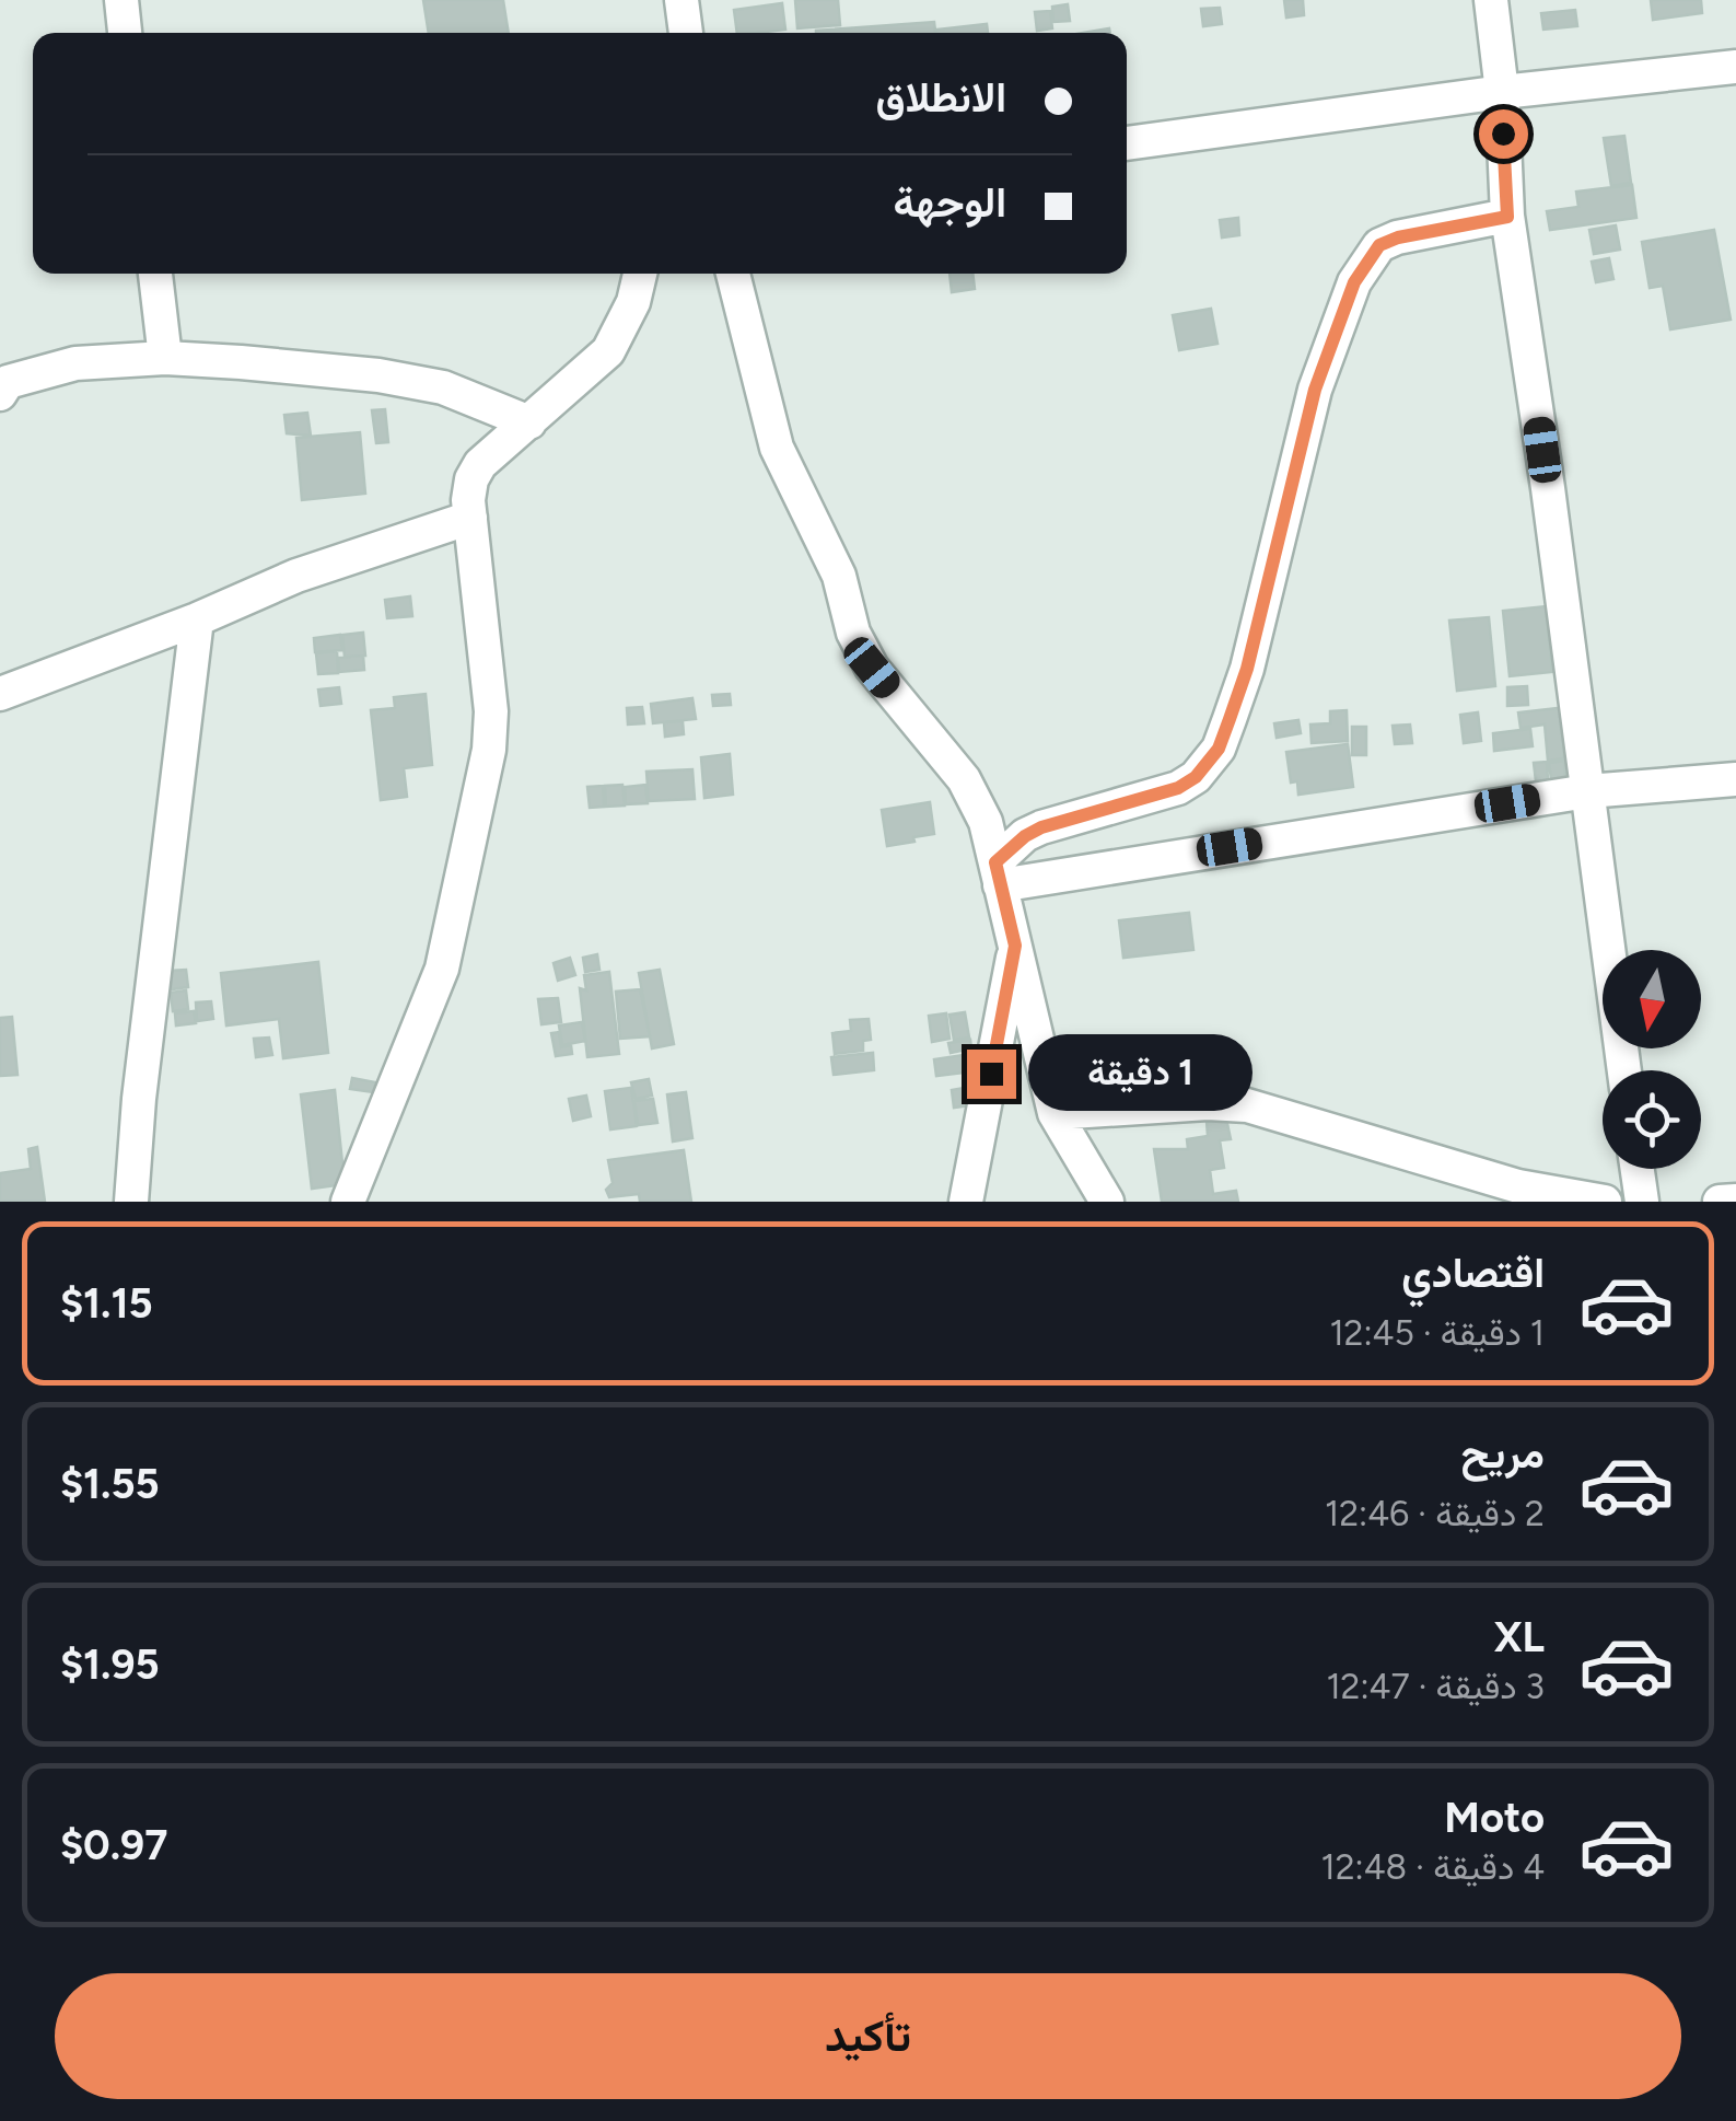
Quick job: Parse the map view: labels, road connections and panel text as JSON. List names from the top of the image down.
{
  "north": "bottom",
  "page": {
    "banner": ["الانطلاق", "الوجهة"],
    "bubble": "1 دقيقة",
    "list": [
      {
        "name": "اقتصادي",
        "note": "1 دقيقة · 12:45",
        "value": "$1.15"
      },
      {
        "name": "مريح",
        "note": "2 دقيقة · 12:46",
        "value": "$1.55"
      },
      {
        "name": "XL",
        "note": "3 دقيقة · 12:47",
        "value": "$1.95"
      },
      {
        "name": "Moto",
        "note": "4 دقيقة · 12:48",
        "value": "$0.97"
      }
    ],
    "buttons": "تأكيد"
  }
}
